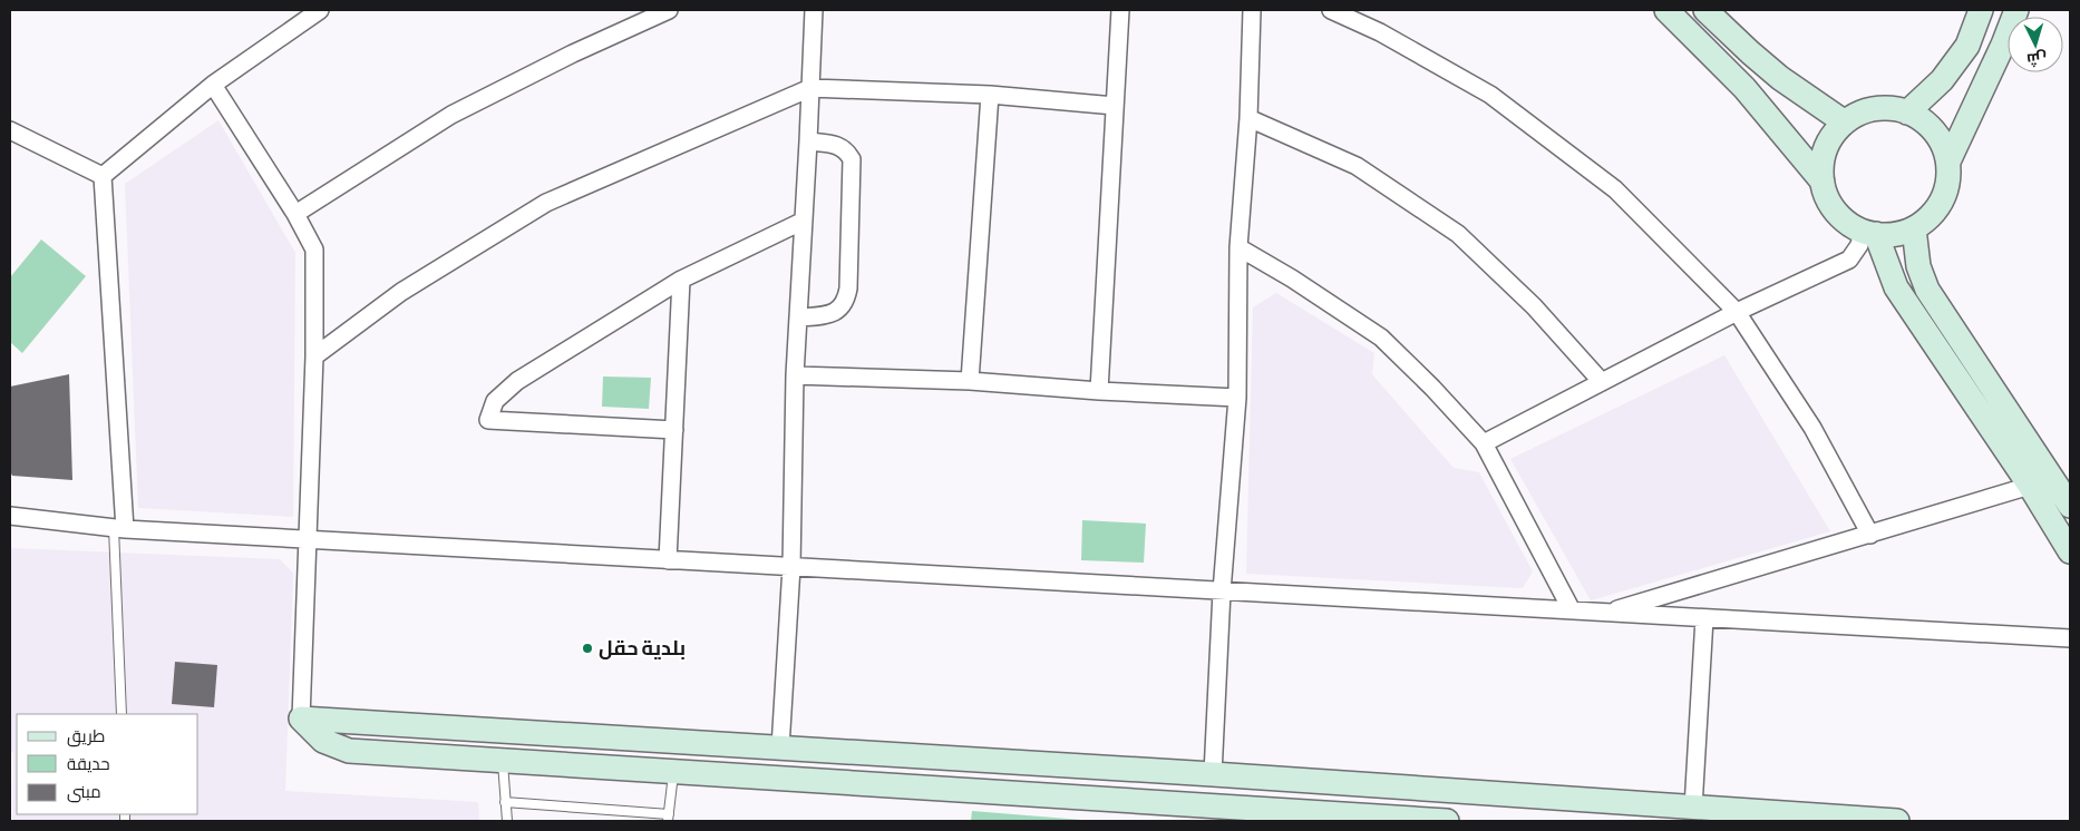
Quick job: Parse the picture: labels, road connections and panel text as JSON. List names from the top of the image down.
{
  "places": ["بلدية حقل"],
  "legend": ["طريق", "حديقة", "مبنى"],
  "north": "bottom"
}
